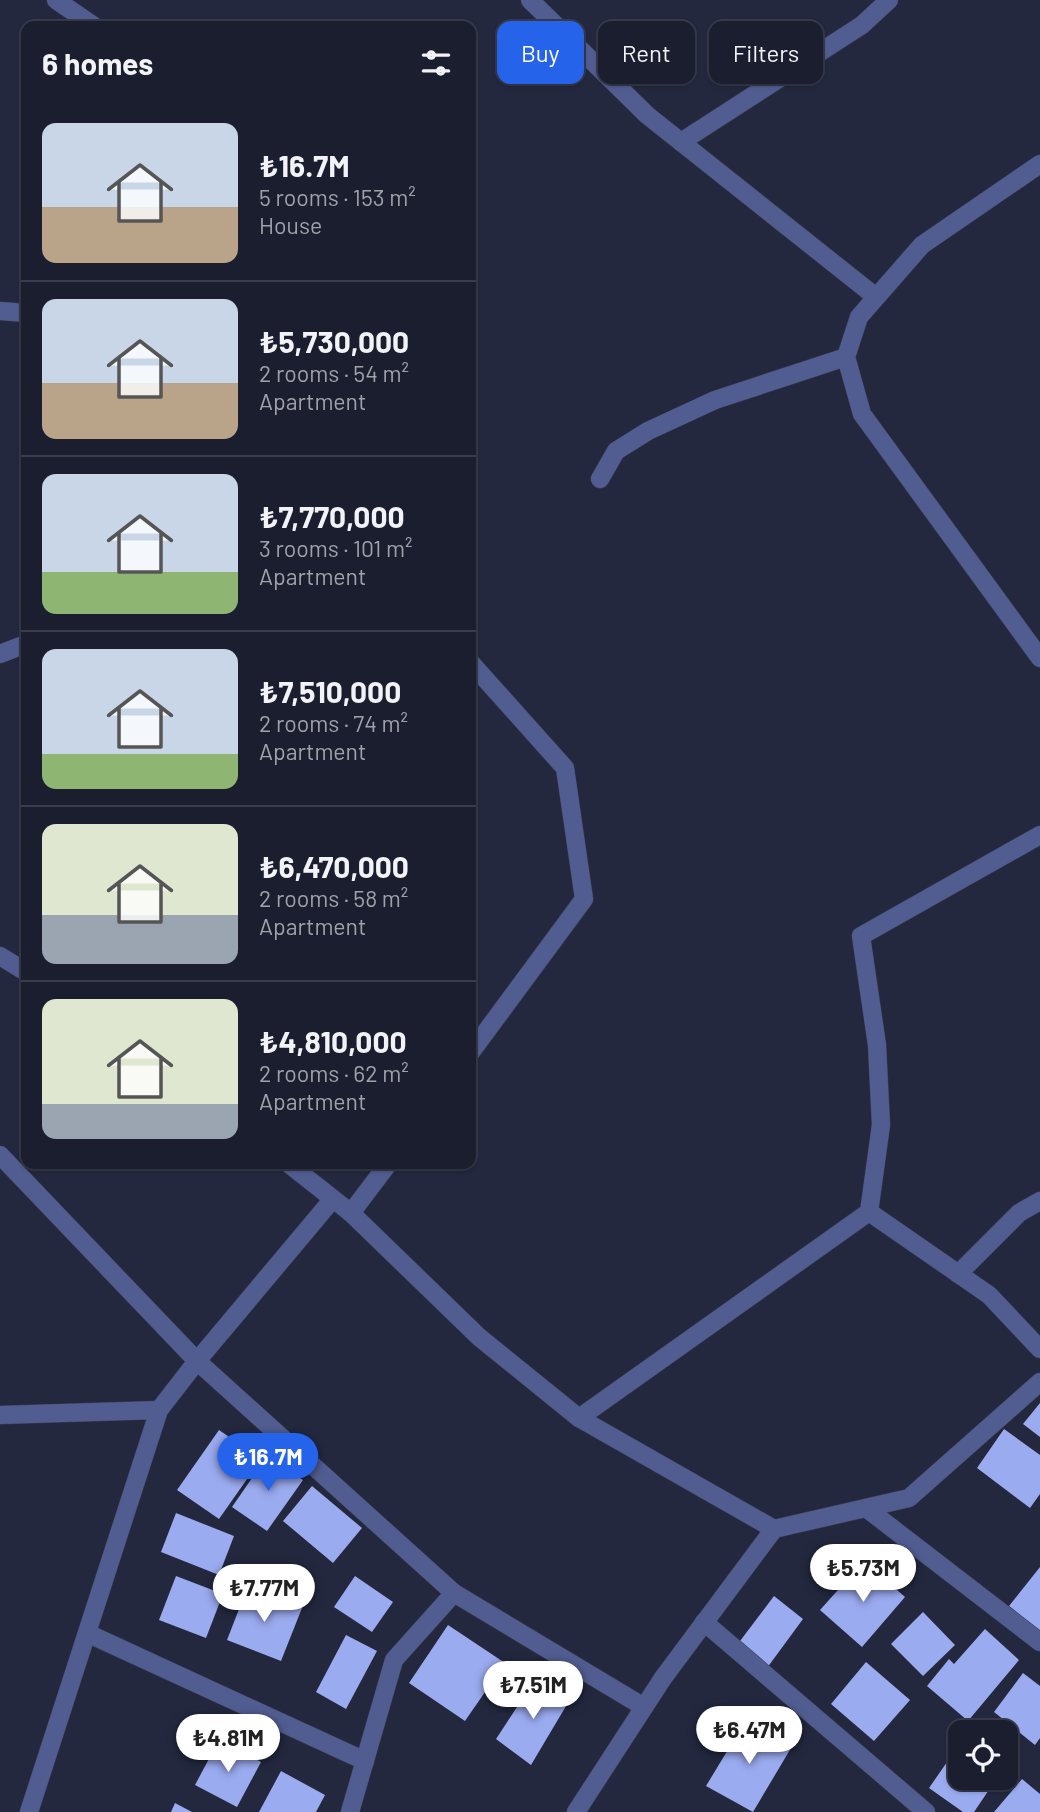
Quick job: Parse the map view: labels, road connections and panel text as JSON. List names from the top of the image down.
{
  "page": {
    "chip": ["Buy", "Rent", "Filters"],
    "heading": "6 homes",
    "list": [
      {
        "name": "₺16.7M",
        "note": "5 rooms · 153 m² · House"
      },
      {
        "name": "₺5,730,000",
        "note": "2 rooms · 54 m² · Apartment"
      },
      {
        "name": "₺7,770,000",
        "note": "3 rooms · 101 m² · Apartment"
      },
      {
        "name": "₺7,510,000",
        "note": "2 rooms · 74 m² · Apartment"
      },
      {
        "name": "₺6,470,000",
        "note": "2 rooms · 58 m² · Apartment"
      },
      {
        "name": "₺4,810,000",
        "note": "2 rooms · 62 m² · Apartment"
      }
    ],
    "price": [
      "₺16.7M",
      "₺5.73M",
      "₺7.77M",
      "₺7.51M",
      "₺6.47M",
      "₺4.81M"
    ]
  }
}
